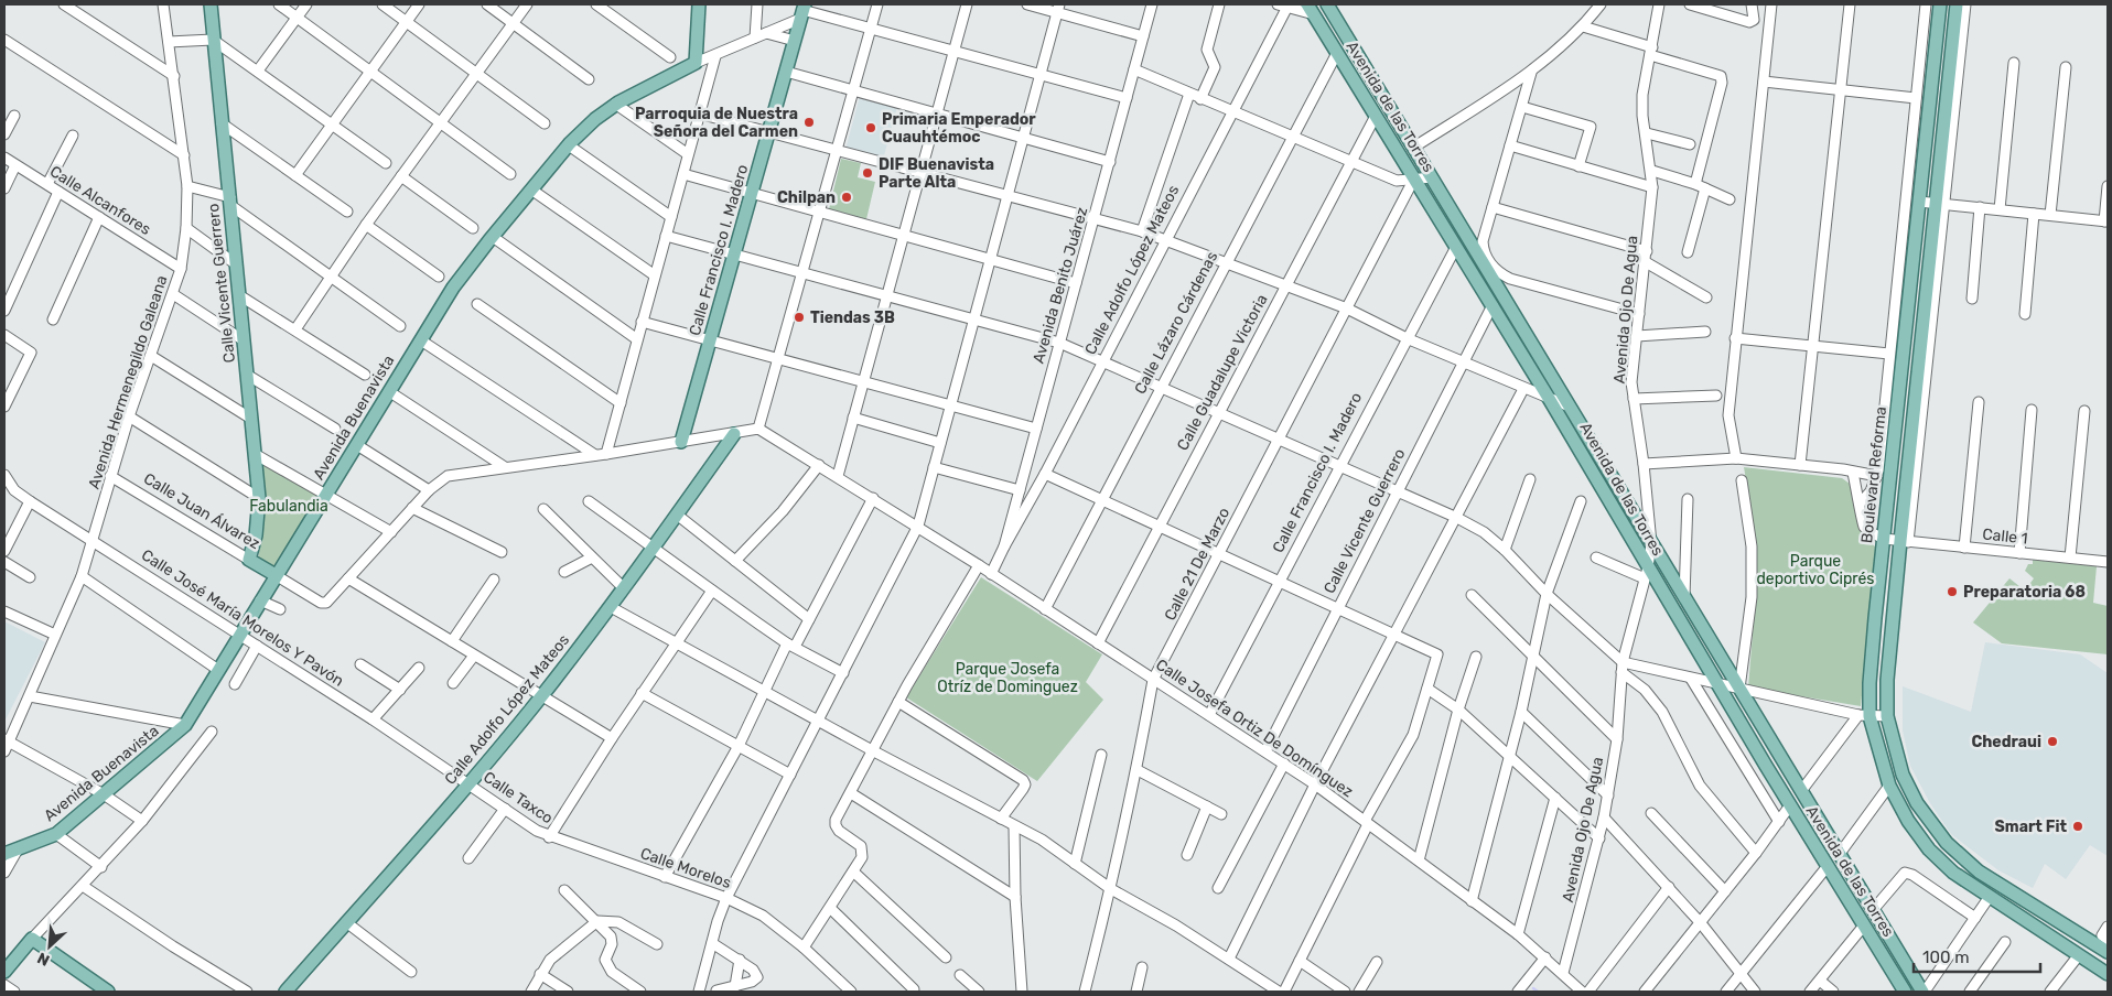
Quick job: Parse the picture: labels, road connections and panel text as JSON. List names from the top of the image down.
{
  "streets": {
    "main road": [
      "Avenida de las Torres",
      "Calle Francisco I. Madero",
      "Calle Adolfo López Mateos",
      "Calle Vicente Guerrero",
      "Avenida Buenavista",
      "Boulevard Reforma",
      "Calle Juan Álvarez"
    ],
    "street": [
      "Calle Alcanfores",
      "Avenida Benito Juárez",
      "Avenida Ojo De Agua",
      "Calle Lázaro Cárdenas",
      "Calle Guadalupe Victoria",
      "Avenida Hermenegildo Galeana",
      "Calle 1",
      "Calle 21 De Marzo",
      "Calle José María Morelos Y Pavón",
      "Calle Josefa Ortiz De Domínguez",
      "Calle Taxco",
      "Calle Morelos"
    ]
  },
  "crossings": [
    ["Avenida de las Torres", "Calle Francisco I. Madero"],
    ["Avenida de las Torres", "Calle Vicente Guerrero"],
    ["Avenida de las Torres", "Avenida Ojo De Agua"],
    ["Avenida de las Torres", "Calle Lázaro Cárdenas"],
    ["Avenida de las Torres", "Calle Guadalupe Victoria"],
    ["Avenida de las Torres", "Calle 21 De Marzo"],
    ["Calle Alcanfores", "Avenida Hermenegildo Galeana"],
    ["Calle Francisco I. Madero", "Avenida Buenavista"],
    ["Calle Francisco I. Madero", "Calle Josefa Ortiz De Domínguez"],
    ["Calle Adolfo López Mateos", "Avenida Benito Juárez"],
    ["Calle Adolfo López Mateos", "Calle José María Morelos Y Pavón"],
    ["Calle Adolfo López Mateos", "Calle Taxco"],
    ["Calle Vicente Guerrero", "Calle Juan Álvarez"],
    ["Calle Vicente Guerrero", "Calle Josefa Ortiz De Domínguez"],
    ["Avenida Benito Juárez", "Calle Josefa Ortiz De Domínguez"],
    ["Avenida Ojo De Agua", "Calle Josefa Ortiz De Domínguez"],
    ["Calle Lázaro Cárdenas", "Calle Josefa Ortiz De Domínguez"],
    ["Calle Guadalupe Victoria", "Calle Josefa Ortiz De Domínguez"],
    ["Avenida Hermenegildo Galeana", "Calle Juan Álvarez"],
    ["Avenida Hermenegildo Galeana", "Calle José María Morelos Y Pavón"],
    ["Avenida Buenavista", "Calle Juan Álvarez"],
    ["Avenida Buenavista", "Calle José María Morelos Y Pavón"],
    ["Boulevard Reforma", "Calle 1"],
    ["Calle 21 De Marzo", "Calle Josefa Ortiz De Domínguez"],
    ["Calle José María Morelos Y Pavón", "Calle Taxco"],
    ["Calle Taxco", "Calle Morelos"]
  ],
  "parks": ["Fabulandia", "Parque deportivo Ciprés", "Parque Josefa Otríz de Dominguez"],
  "places": [
    "Parroquia de Nuestra Señora del Carmen",
    "Primaria Emperador Cuauhtémoc",
    "DIF Buenavista Parte Alta",
    "Chilpan",
    "Tiendas 3B",
    "Preparatoria 68",
    "Chedraui",
    "Smart Fit"
  ],
  "scale_bar": "100 m",
  "north": "bottom left"
}
